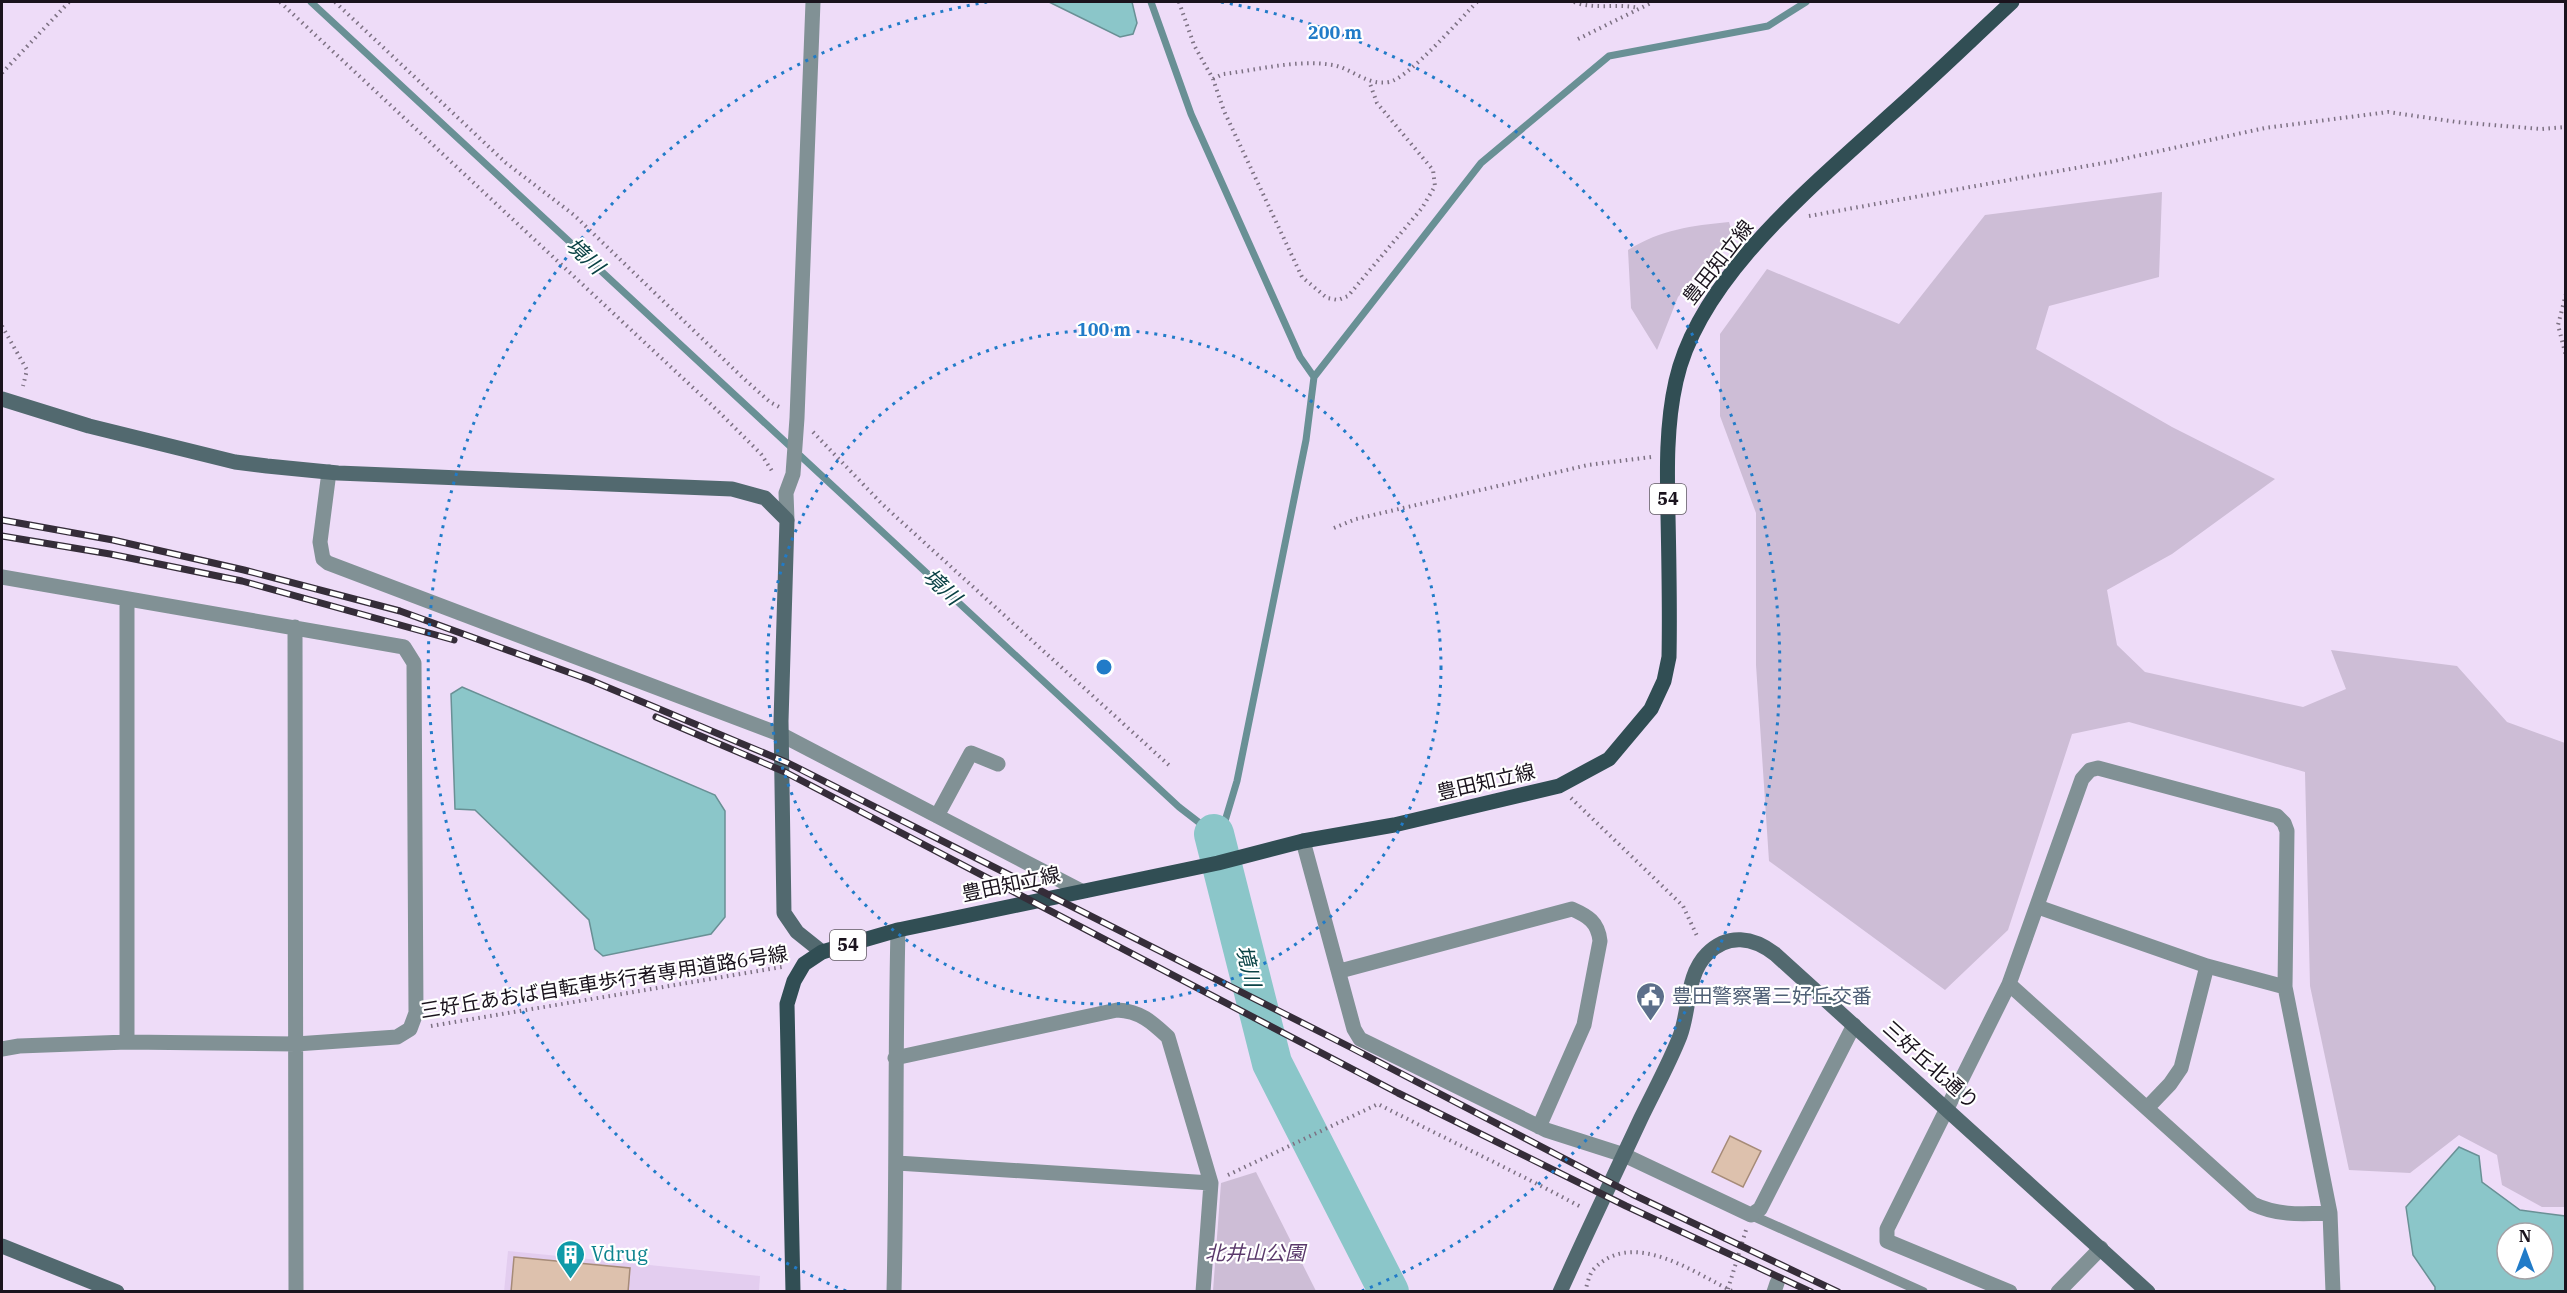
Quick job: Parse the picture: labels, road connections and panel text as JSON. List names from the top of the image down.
{
  "streets": {
    "main road": ["豊田知立線", "54"],
    "street": ["三好丘北通り"],
    "path": ["三好丘あおば自転車歩行者専用道路6号線"]
  },
  "crossings": [
    ["豊田知立線", "54"],
    ["豊田知立線", "三好丘あおば自転車歩行者専用道路6号線"],
    ["54", "三好丘あおば自転車歩行者専用道路6号線"]
  ],
  "water": ["境川"],
  "parks": ["北井山公園"],
  "places": {
    "public building": ["豊田警察署三好丘交番"],
    "building": ["Vdrug"]
  },
  "north": "top",
  "rings": ["200 m", "100 m"]
}
